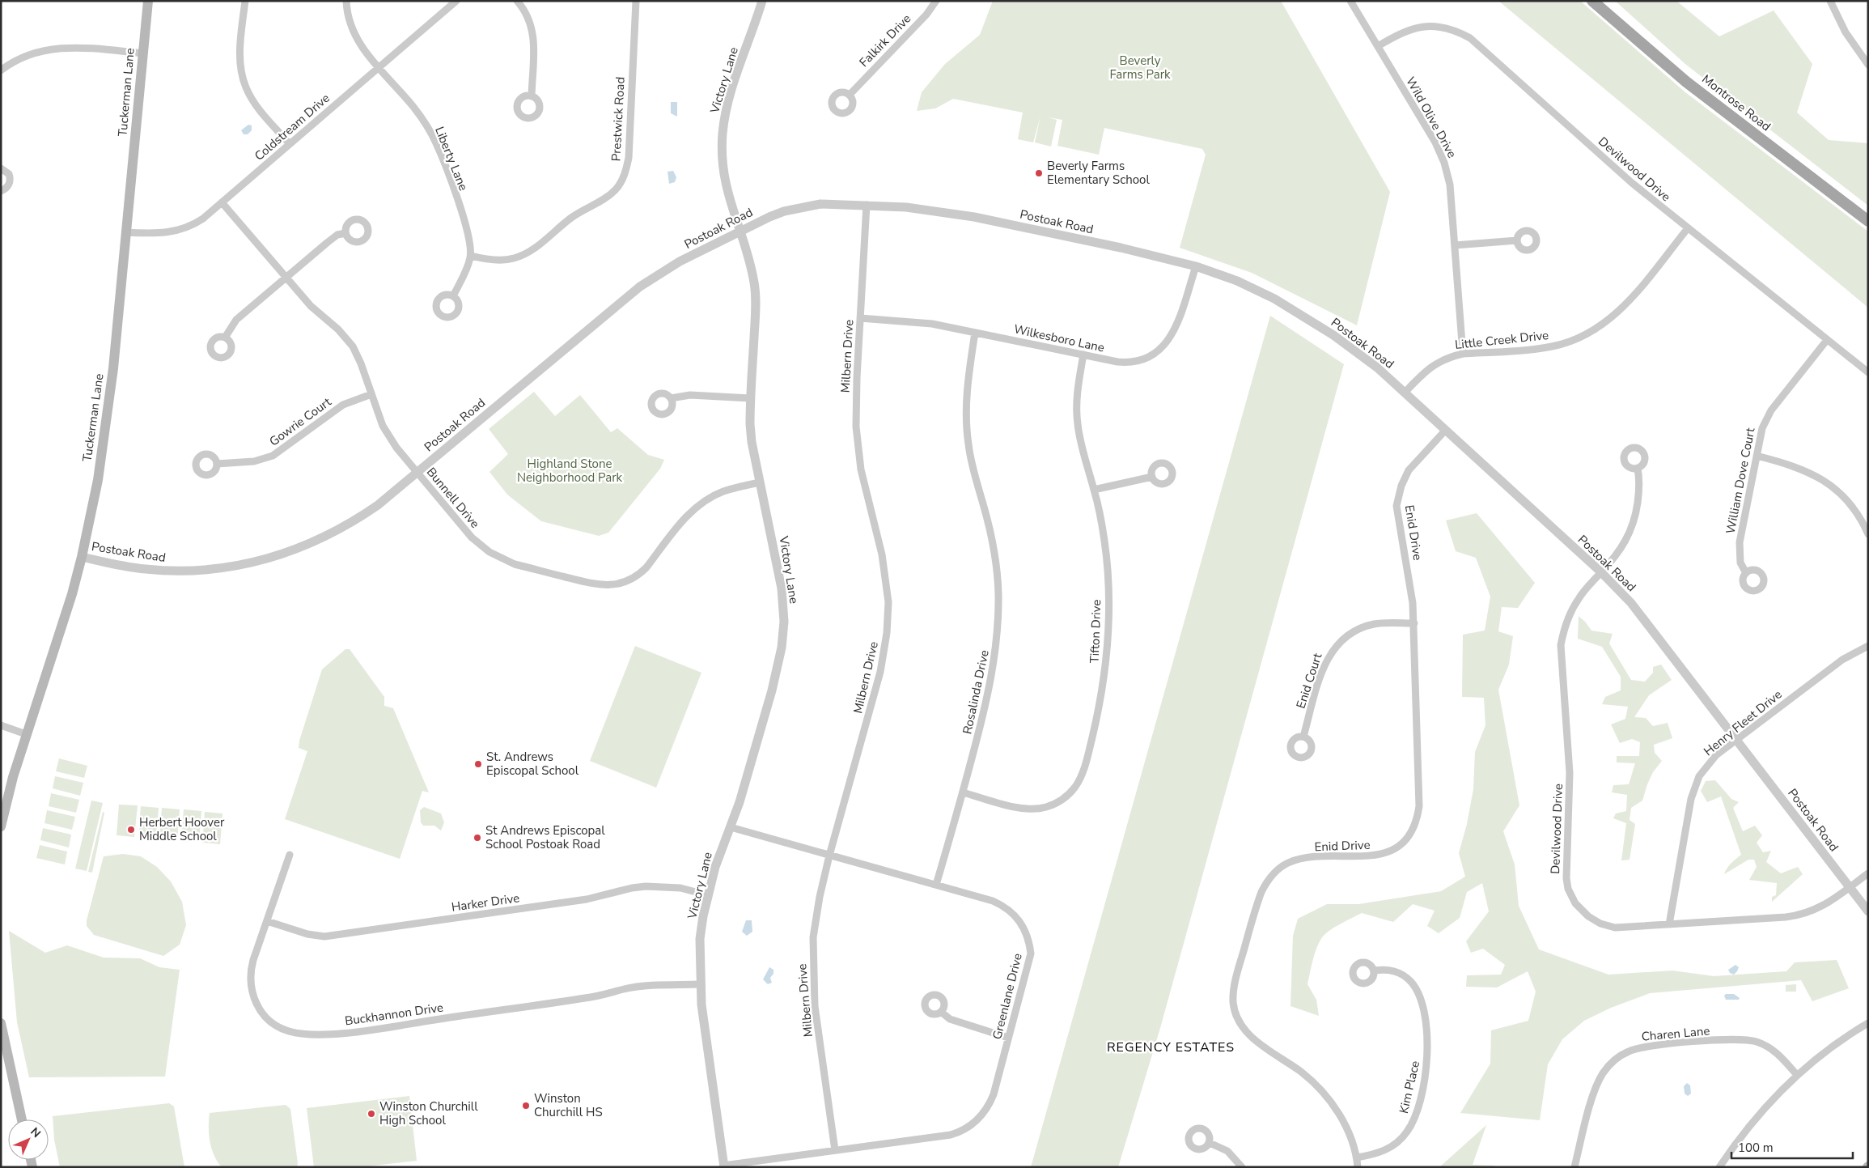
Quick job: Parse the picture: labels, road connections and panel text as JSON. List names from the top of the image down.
{
  "streets": {
    "main road": ["Tuckerman Lane", "Montrose Road"],
    "street": [
      "Falkirk Drive",
      "Victory Lane",
      "Wild Olive Drive",
      "Prestwick Road",
      "Coldstream Drive",
      "Liberty Lane",
      "Devilwood Drive",
      "Postoak Road",
      "Wilkesboro Lane",
      "Little Creek Drive",
      "Milbern Drive",
      "Gowrie Court",
      "William Dove Court",
      "Bunnell Drive",
      "Enid Drive",
      "Tifton Drive",
      "Enid Court",
      "Rosalinda Drive",
      "Henry Fleet Drive",
      "Harker Drive",
      "Greenlane Drive",
      "Buckhannon Drive",
      "Charen Lane",
      "Kim Place"
    ]
  },
  "crossings": [
    ["Victory Lane", "Postoak Road"],
    ["Victory Lane", "Bunnell Drive"],
    ["Victory Lane", "Harker Drive"],
    ["Victory Lane", "Greenlane Drive"],
    ["Victory Lane", "Buckhannon Drive"],
    ["Tuckerman Lane", "Coldstream Drive"],
    ["Tuckerman Lane", "Postoak Road"],
    ["Wild Olive Drive", "Devilwood Drive"],
    ["Wild Olive Drive", "Little Creek Drive"],
    ["Prestwick Road", "Liberty Lane"],
    ["Coldstream Drive", "Liberty Lane"],
    ["Coldstream Drive", "Bunnell Drive"],
    ["Devilwood Drive", "Postoak Road"],
    ["Devilwood Drive", "Little Creek Drive"],
    ["Devilwood Drive", "William Dove Court"],
    ["Devilwood Drive", "Henry Fleet Drive"],
    ["Postoak Road", "Wilkesboro Lane"],
    ["Postoak Road", "Little Creek Drive"],
    ["Postoak Road", "Milbern Drive"],
    ["Postoak Road", "Bunnell Drive"],
    ["Postoak Road", "Enid Drive"],
    ["Postoak Road", "Henry Fleet Drive"],
    ["Wilkesboro Lane", "Milbern Drive"],
    ["Wilkesboro Lane", "Tifton Drive"],
    ["Wilkesboro Lane", "Rosalinda Drive"],
    ["Milbern Drive", "Greenlane Drive"],
    ["Gowrie Court", "Bunnell Drive"],
    ["Enid Drive", "Enid Court"],
    ["Enid Drive", "Kim Place"],
    ["Tifton Drive", "Rosalinda Drive"],
    ["Rosalinda Drive", "Greenlane Drive"],
    ["Harker Drive", "Buckhannon Drive"]
  ],
  "districts": ["REGENCY ESTATES"],
  "parks": ["Beverly Farms Park", "Highland Stone Neighborhood Park"],
  "places": [
    "Beverly Farms Elementary School",
    "St. Andrews Episcopal School",
    "Herbert Hoover Middle School",
    "St Andrews Episcopal School Postoak Road",
    "Winston Churchill HS",
    "Winston Churchill High School"
  ],
  "scale_bar": "100 m",
  "north": "top right"
}
